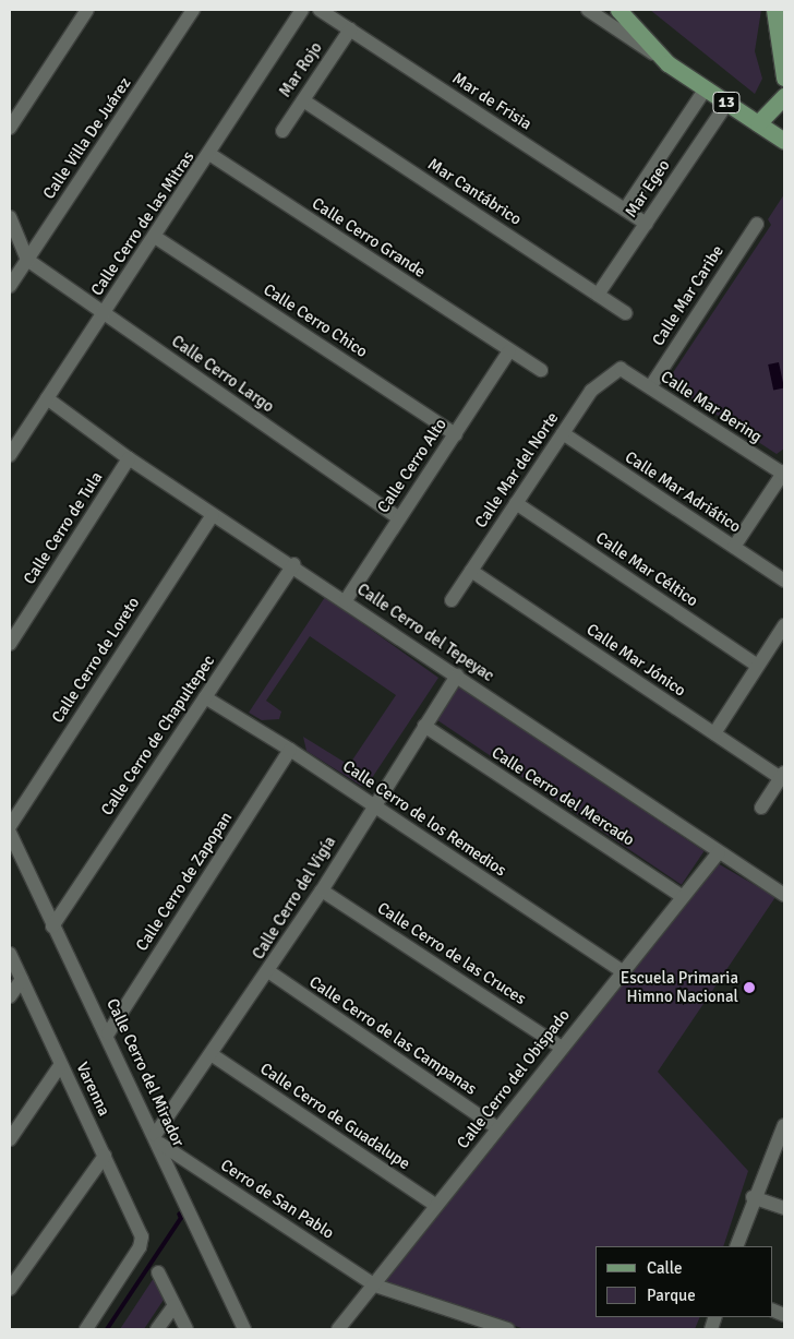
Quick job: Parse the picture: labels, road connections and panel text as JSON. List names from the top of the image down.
{
  "streets": {
    "main road": ["13"],
    "street": [
      "Mar Rojo",
      "Mar de Frisia",
      "Calle Villa De Juárez",
      "Mar Egeo",
      "Mar Cantábrico",
      "Calle Cerro de las Mitras",
      "Calle Cerro Grande",
      "Calle Mar Caribe",
      "Calle Cerro Chico",
      "Calle Cerro Largo",
      "Calle Mar Bering",
      "Calle Cerro Alto",
      "Calle Mar del Norte",
      "Calle Mar Adriático",
      "Calle Cerro de Tula",
      "Calle Mar Céltico",
      "Calle Cerro del Tepeyac",
      "Calle Cerro de Loreto",
      "Calle Mar Jónico",
      "Calle Cerro de Chapultepec",
      "Calle Cerro del Mercado",
      "Calle Cerro de los Remedios",
      "Calle Cerro de Zapopan",
      "Calle Cerro del Vigía",
      "Calle Cerro de las Cruces",
      "Calle Cerro de las Campanas",
      "Calle Cerro del Mirador",
      "Calle Cerro del Obispado",
      "Varenna",
      "Calle Cerro de Guadalupe",
      "Cerro de San Pablo"
    ]
  },
  "crossings": [
    ["Mar Rojo", "Mar de Frisia"],
    ["Mar Rojo", "Mar Cantábrico"],
    ["Mar de Frisia", "Mar Egeo"],
    ["13", "Mar Egeo"],
    ["Calle Villa De Juárez", "Calle Cerro Largo"],
    ["Mar Egeo", "Mar Cantábrico"],
    ["Calle Cerro de las Mitras", "Calle Cerro Grande"],
    ["Calle Cerro de las Mitras", "Calle Cerro Chico"],
    ["Calle Cerro de las Mitras", "Calle Cerro Largo"],
    ["Calle Cerro de las Mitras", "Calle Cerro del Tepeyac"],
    ["Calle Cerro Grande", "Calle Cerro Alto"],
    ["Calle Mar Caribe", "Calle Mar Bering"],
    ["Calle Cerro Chico", "Calle Cerro Alto"],
    ["Calle Cerro Largo", "Calle Cerro Alto"],
    ["Calle Mar Bering", "Calle Mar del Norte"],
    ["Calle Cerro Alto", "Calle Cerro del Tepeyac"],
    ["Calle Mar del Norte", "Calle Mar Adriático"],
    ["Calle Mar del Norte", "Calle Mar Céltico"],
    ["Calle Mar del Norte", "Calle Mar Jónico"],
    ["Calle Cerro de Tula", "Calle Cerro del Tepeyac"],
    ["Calle Cerro del Tepeyac", "Calle Cerro de Loreto"],
    ["Calle Cerro del Tepeyac", "Calle Cerro de Chapultepec"],
    ["Calle Cerro del Tepeyac", "Calle Cerro del Vigía"],
    ["Calle Cerro del Tepeyac", "Calle Cerro del Obispado"],
    ["Calle Cerro de Chapultepec", "Calle Cerro de los Remedios"],
    ["Calle Cerro de Chapultepec", "Calle Cerro del Mirador"],
    ["Calle Cerro del Mercado", "Calle Cerro del Vigía"],
    ["Calle Cerro del Mercado", "Calle Cerro del Obispado"],
    ["Calle Cerro de los Remedios", "Calle Cerro de Zapopan"],
    ["Calle Cerro de los Remedios", "Calle Cerro del Vigía"],
    ["Calle Cerro de los Remedios", "Calle Cerro del Obispado"],
    ["Calle Cerro de Zapopan", "Calle Cerro del Mirador"],
    ["Calle Cerro del Vigía", "Calle Cerro de las Cruces"],
    ["Calle Cerro del Vigía", "Calle Cerro de las Campanas"],
    ["Calle Cerro del Vigía", "Calle Cerro del Mirador"],
    ["Calle Cerro del Vigía", "Calle Cerro de Guadalupe"],
    ["Calle Cerro del Vigía", "Cerro de San Pablo"],
    ["Calle Cerro de las Cruces", "Calle Cerro del Obispado"],
    ["Calle Cerro de las Campanas", "Calle Cerro del Obispado"],
    ["Calle Cerro del Mirador", "Cerro de San Pablo"],
    ["Calle Cerro del Obispado", "Calle Cerro de Guadalupe"],
    ["Calle Cerro del Obispado", "Cerro de San Pablo"]
  ],
  "places": ["Escuela Primaria Himno Nacional"],
  "legend": ["Calle", "Parque"]
}
